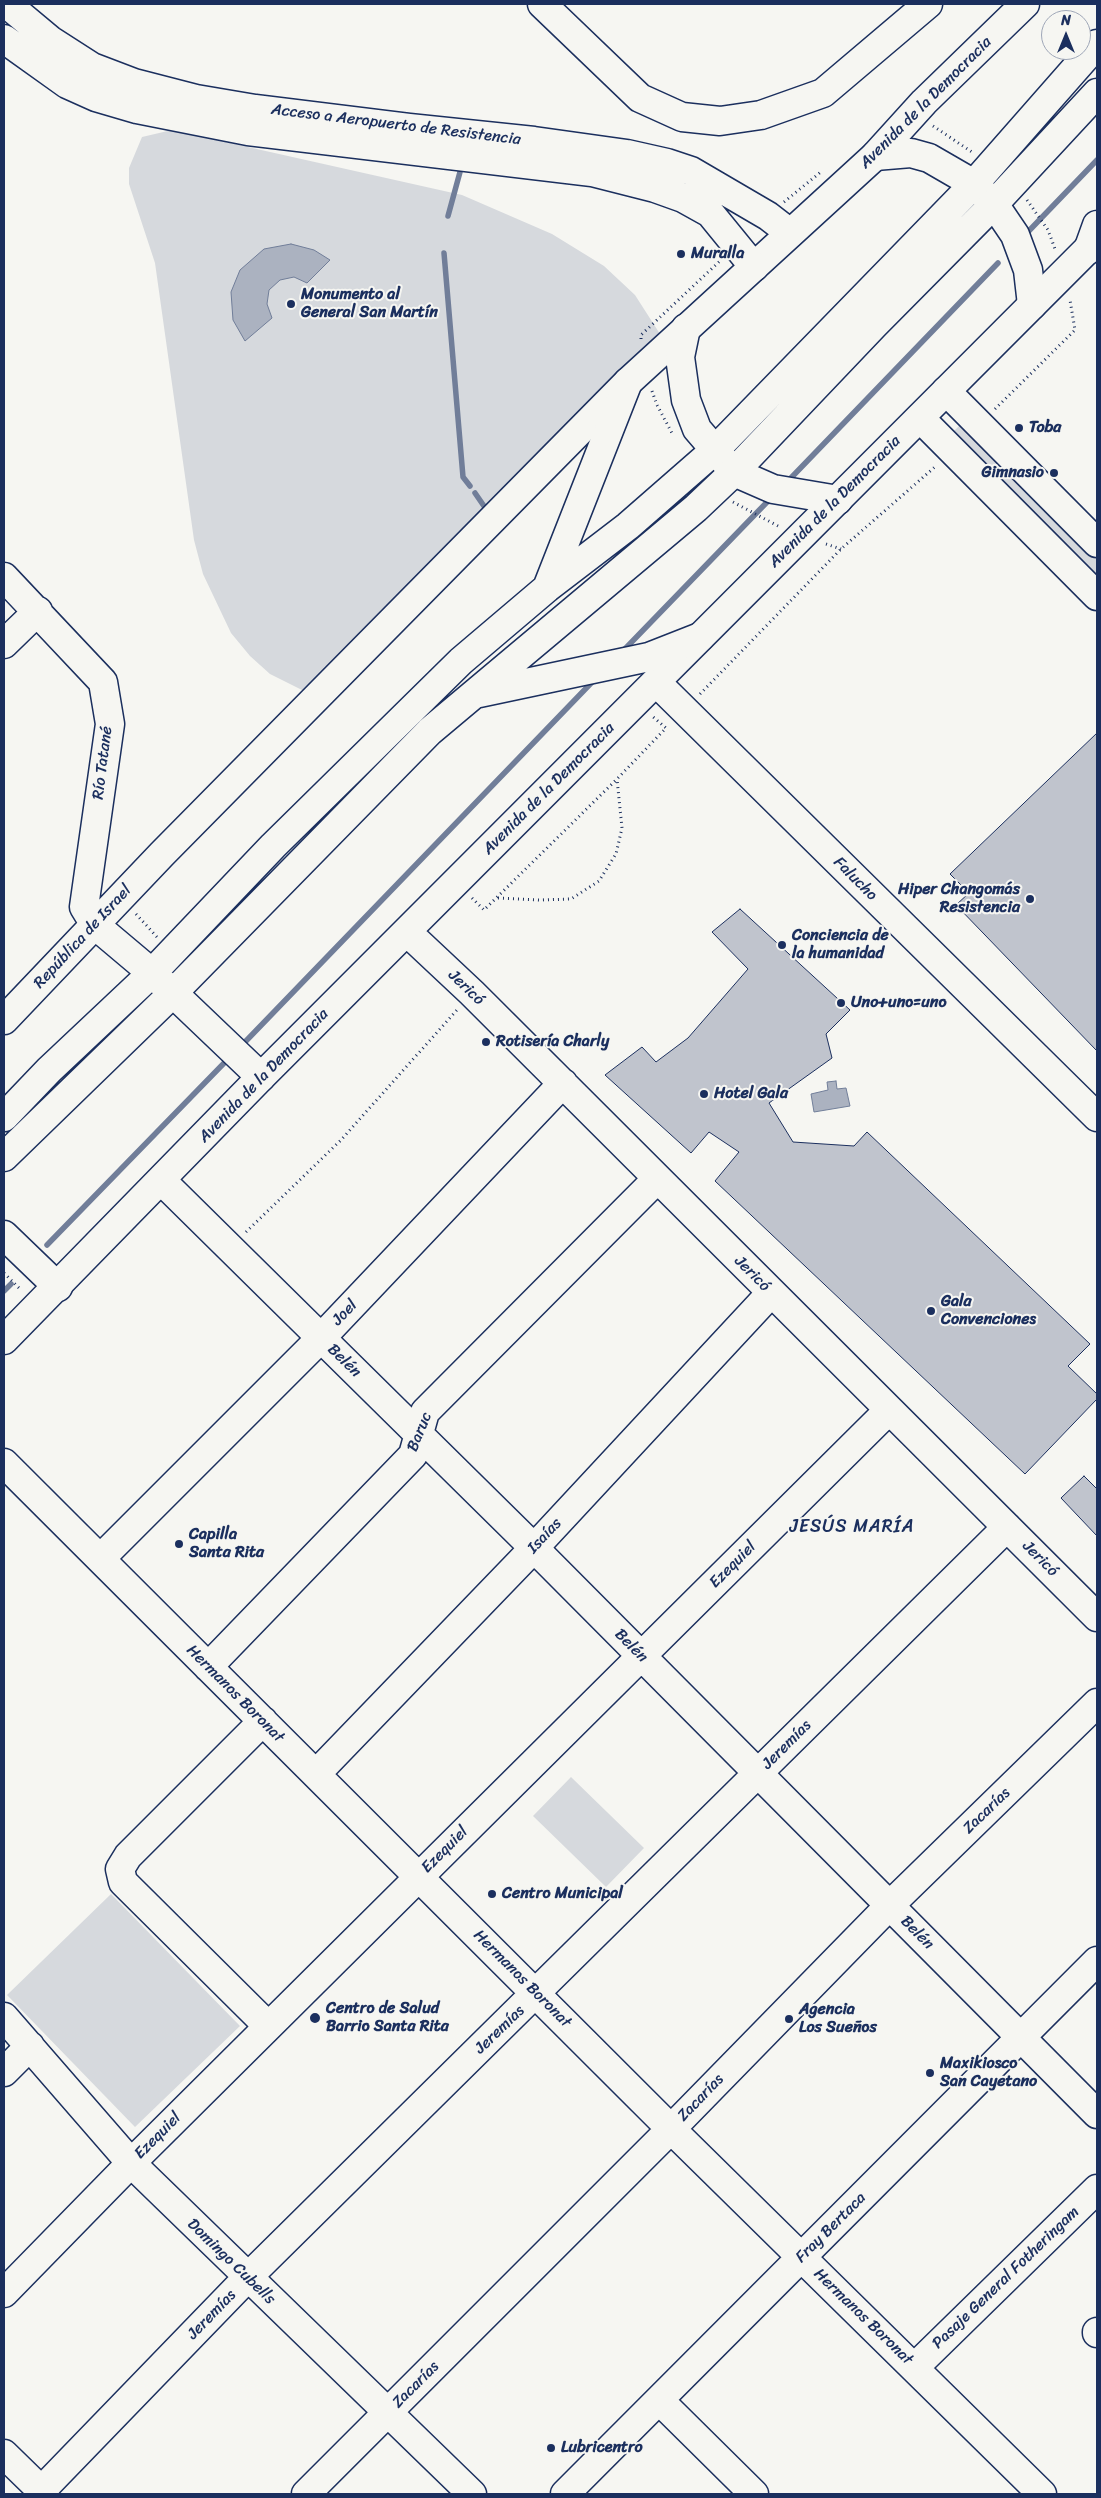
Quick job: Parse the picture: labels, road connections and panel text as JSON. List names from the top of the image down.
{
  "streets": {
    "main road": [
      "Avenida de la Democracia",
      "Acceso a Aeropuerto de Resistencia",
      "Río Tatané",
      "Falucho",
      "República de Israel",
      "Jericó",
      "Joel",
      "Belén",
      "Baruc",
      "Isaías",
      "Ezequiel",
      "Hermanos Boronat",
      "Jeremías",
      "Zacarías",
      "Fray Bertaca",
      "Domingo Cubells",
      "Pasaje General Fotheringam"
    ]
  },
  "crossings": [
    ["Avenida de la Democracia", "Acceso a Aeropuerto de Resistencia"],
    ["Avenida de la Democracia", "Falucho"],
    ["Avenida de la Democracia", "República de Israel"],
    ["Avenida de la Democracia", "Jericó"],
    ["Avenida de la Democracia", "Belén"],
    ["Río Tatané", "República de Israel"],
    ["Jericó", "Joel"],
    ["Jericó", "Baruc"],
    ["Jericó", "Isaías"],
    ["Jericó", "Ezequiel"],
    ["Jericó", "Jeremías"],
    ["Joel", "Belén"],
    ["Joel", "Hermanos Boronat"],
    ["Belén", "Baruc"],
    ["Belén", "Isaías"],
    ["Belén", "Ezequiel"],
    ["Belén", "Jeremías"],
    ["Belén", "Zacarías"],
    ["Belén", "Fray Bertaca"],
    ["Baruc", "Hermanos Boronat"],
    ["Isaías", "Hermanos Boronat"],
    ["Ezequiel", "Hermanos Boronat"],
    ["Ezequiel", "Domingo Cubells"],
    ["Hermanos Boronat", "Jeremías"],
    ["Hermanos Boronat", "Zacarías"],
    ["Hermanos Boronat", "Fray Bertaca"],
    ["Hermanos Boronat", "Pasaje General Fotheringam"],
    ["Jeremías", "Domingo Cubells"],
    ["Zacarías", "Domingo Cubells"]
  ],
  "districts": ["JESÚS MARÍA"],
  "places": [
    "Muralla",
    "Monumento al General San Martín",
    "Toba",
    "Gimnasio",
    "Hiper Changomás Resistencia",
    "Conciencia de la humanidad",
    "Uno+uno=uno",
    "Rotisería Charly",
    "Hotel Gala",
    "Gala Convenciones",
    "Capilla Santa Rita",
    "Centro Municipal",
    "Centro de Salud Barrio Santa Rita",
    "Agencia Los Sueños",
    "Maxikiosco San Cayetano",
    "Lubricentro"
  ],
  "north": "top"
}
